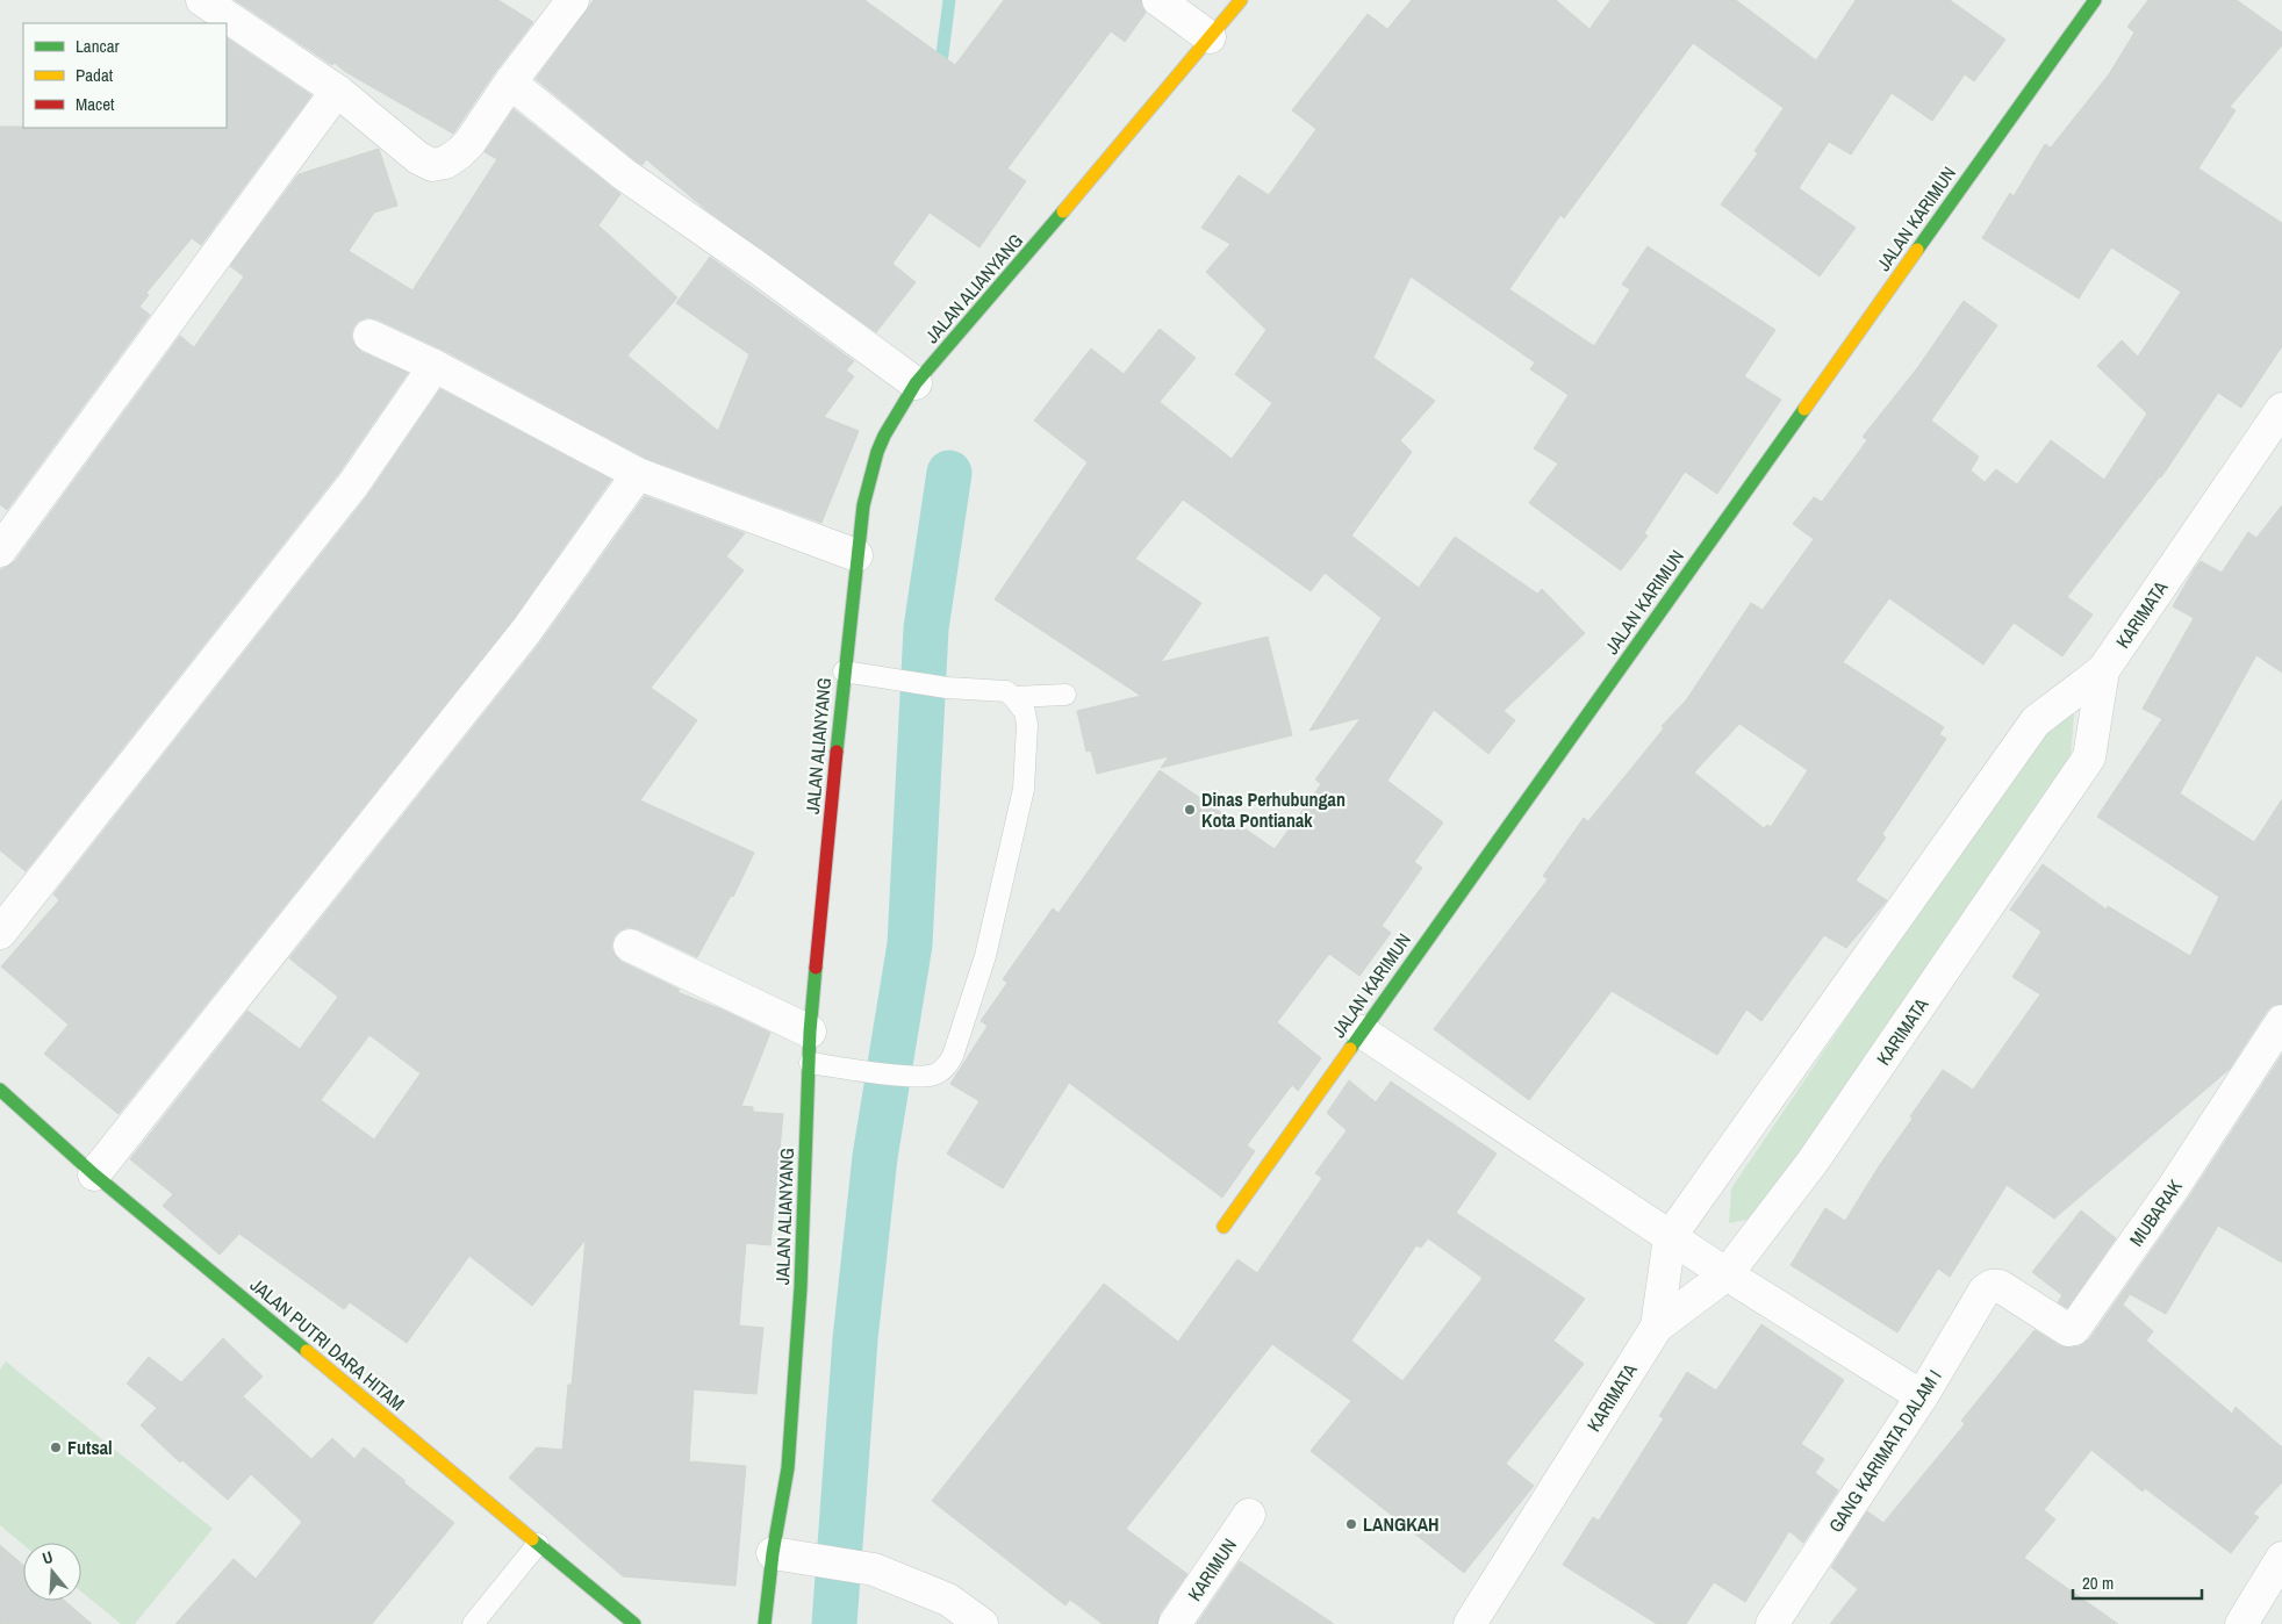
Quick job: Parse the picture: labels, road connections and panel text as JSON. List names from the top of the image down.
{
  "streets": {
    "street": [
      "JALAN KARIMUN",
      "JALAN ALIANYANG",
      "KARIMATA",
      "MUBARAK",
      "JALAN PUTRI DARA HITAM",
      "GANG KARIMATA DALAM I",
      "KARIMUN"
    ]
  },
  "crossings": [
    ["MUBARAK", "GANG KARIMATA DALAM I"]
  ],
  "places": ["Dinas Perhubungan Kota Pontianak", "Futsal", "LANGKAH"],
  "legend": ["Lancar", "Padat", "Macet"],
  "scale_bar": "20 m",
  "north": "top"
}
